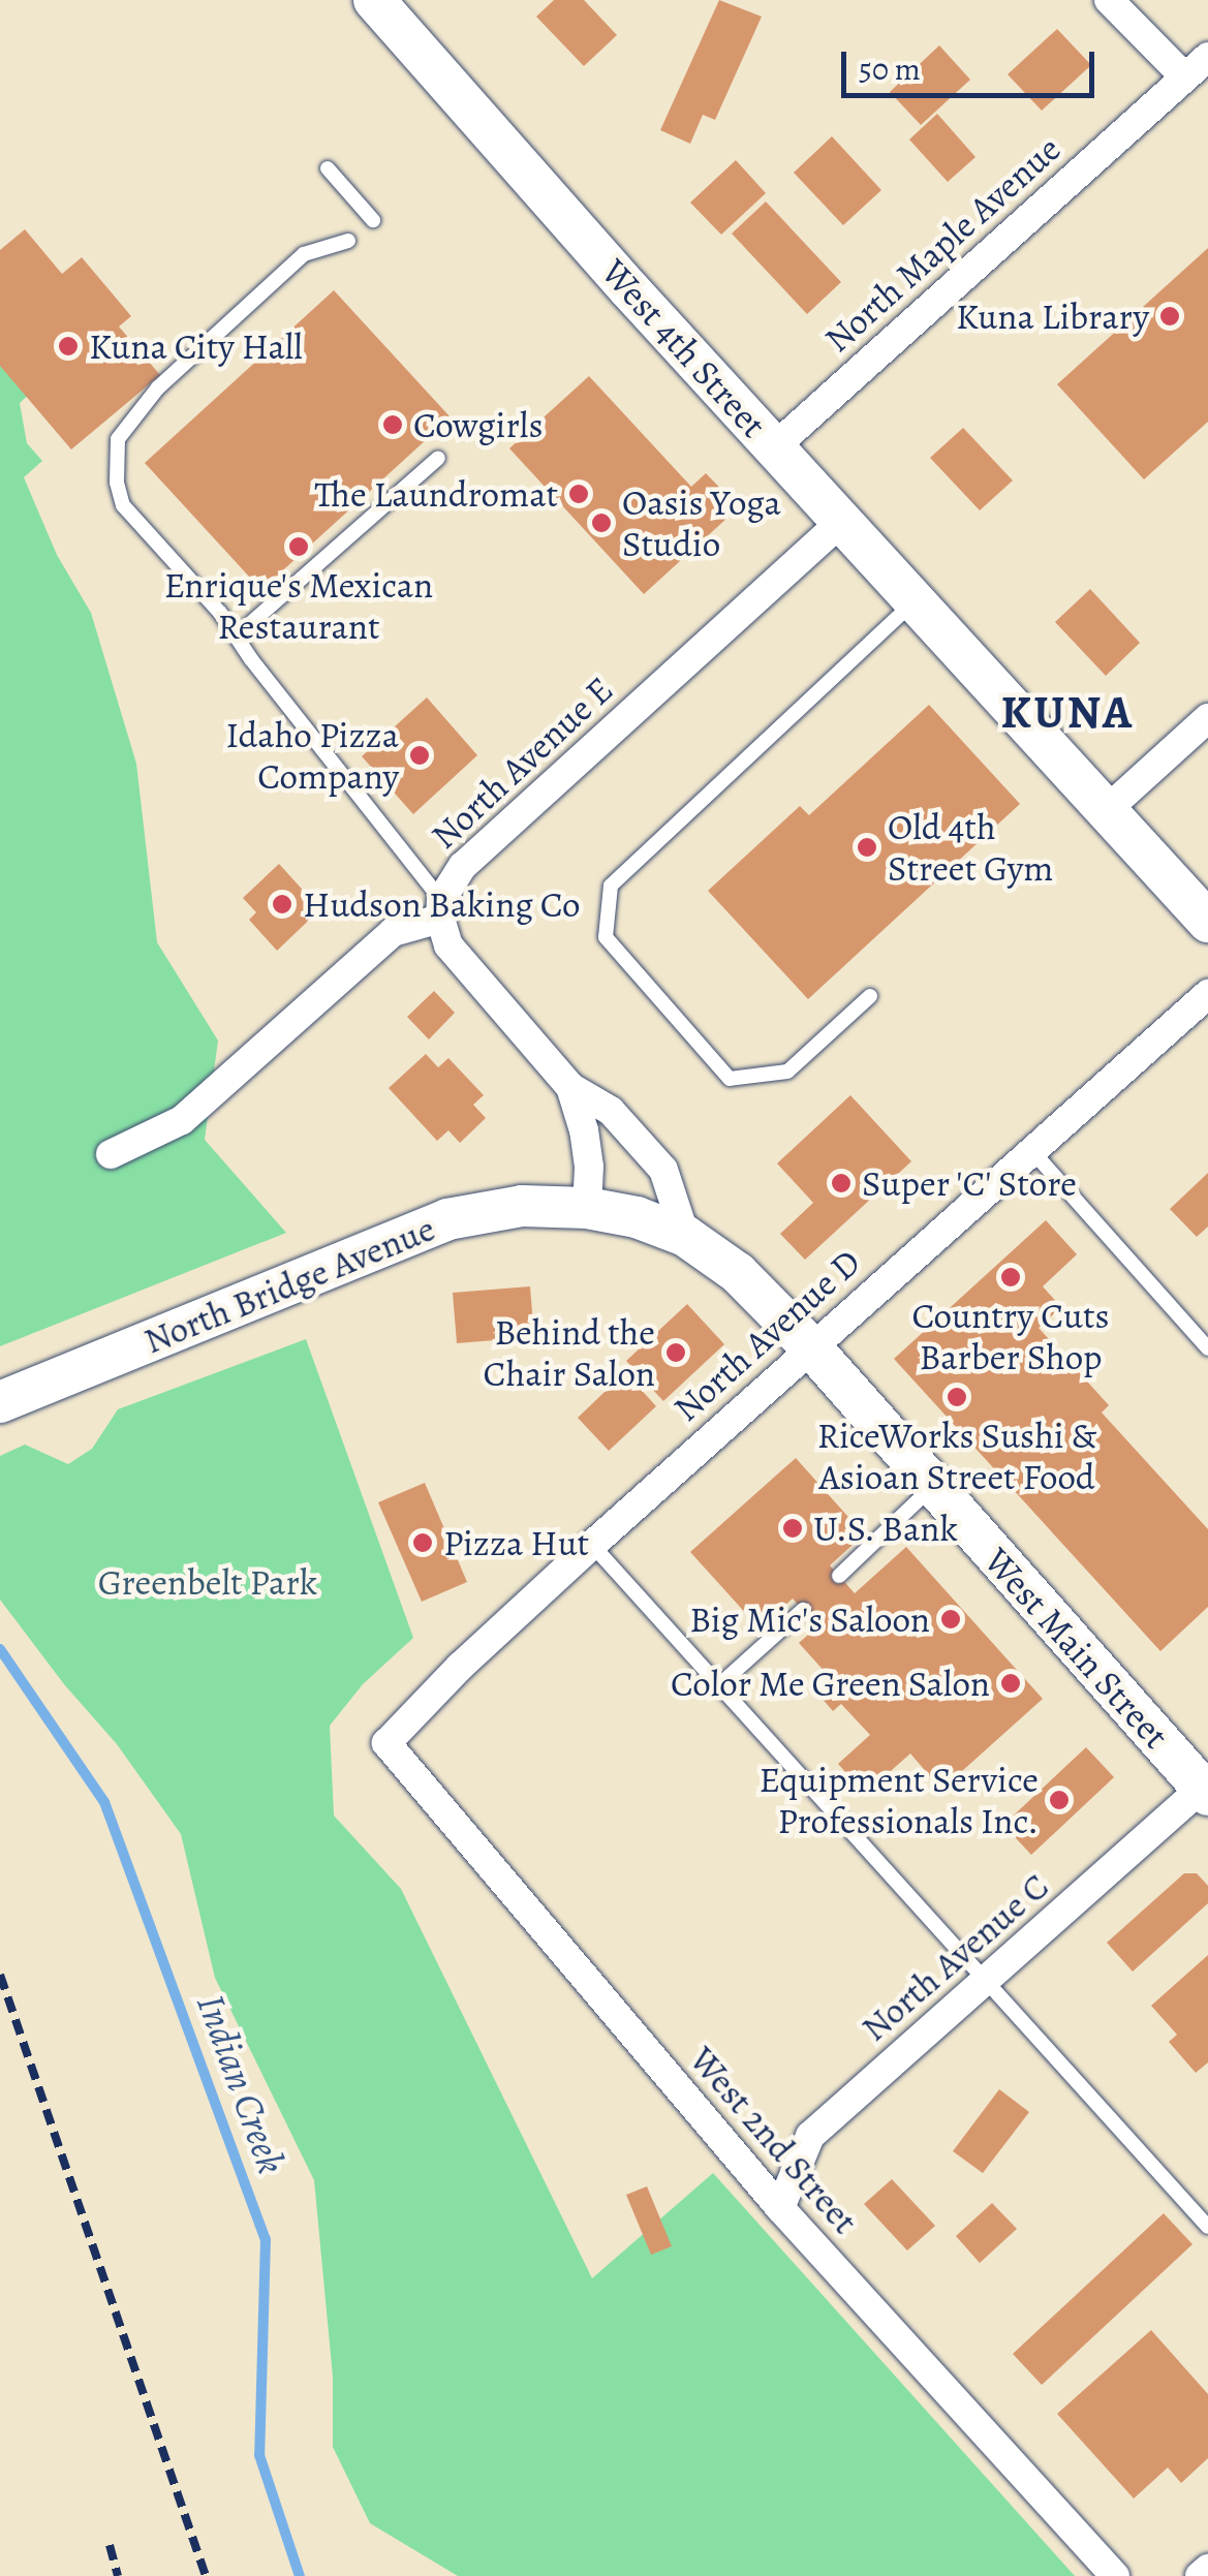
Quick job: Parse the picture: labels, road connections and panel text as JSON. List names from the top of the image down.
{
  "streets": {
    "main road": ["West 4th Street", "North Bridge Avenue", "West Main Street"],
    "street": [
      "North Maple Avenue",
      "North Avenue E",
      "North Avenue D",
      "North Avenue C",
      "West 2nd Street"
    ]
  },
  "crossings": [
    ["North Maple Avenue", "West 4th Street"],
    ["West 4th Street", "North Avenue E"],
    ["North Bridge Avenue", "West Main Street"],
    ["North Avenue D", "West Main Street"],
    ["North Avenue D", "West 2nd Street"],
    ["West Main Street", "North Avenue C"],
    ["North Avenue C", "West 2nd Street"]
  ],
  "districts": ["KUNA"],
  "water": ["Indian Creek"],
  "parks": ["Greenbelt Park"],
  "places": [
    "Kuna Library",
    "Kuna City Hall",
    "Cowgirls",
    "The Laundromat",
    "Oasis Yoga Studio",
    "Enrique's Mexican Restaurant",
    "Idaho Pizza Company",
    "Old 4th Street Gym",
    "Hudson Baking Co",
    "Super 'C' Store",
    "Country Cuts Barber Shop",
    "Behind the Chair Salon",
    "RiceWorks Sushi & Asioan Street Food",
    "U.S. Bank",
    "Pizza Hut",
    "Big Mic's Saloon",
    "Color Me Green Salon",
    "Equipment Service Professionals Inc."
  ],
  "scale_bar": "50 m"
}
